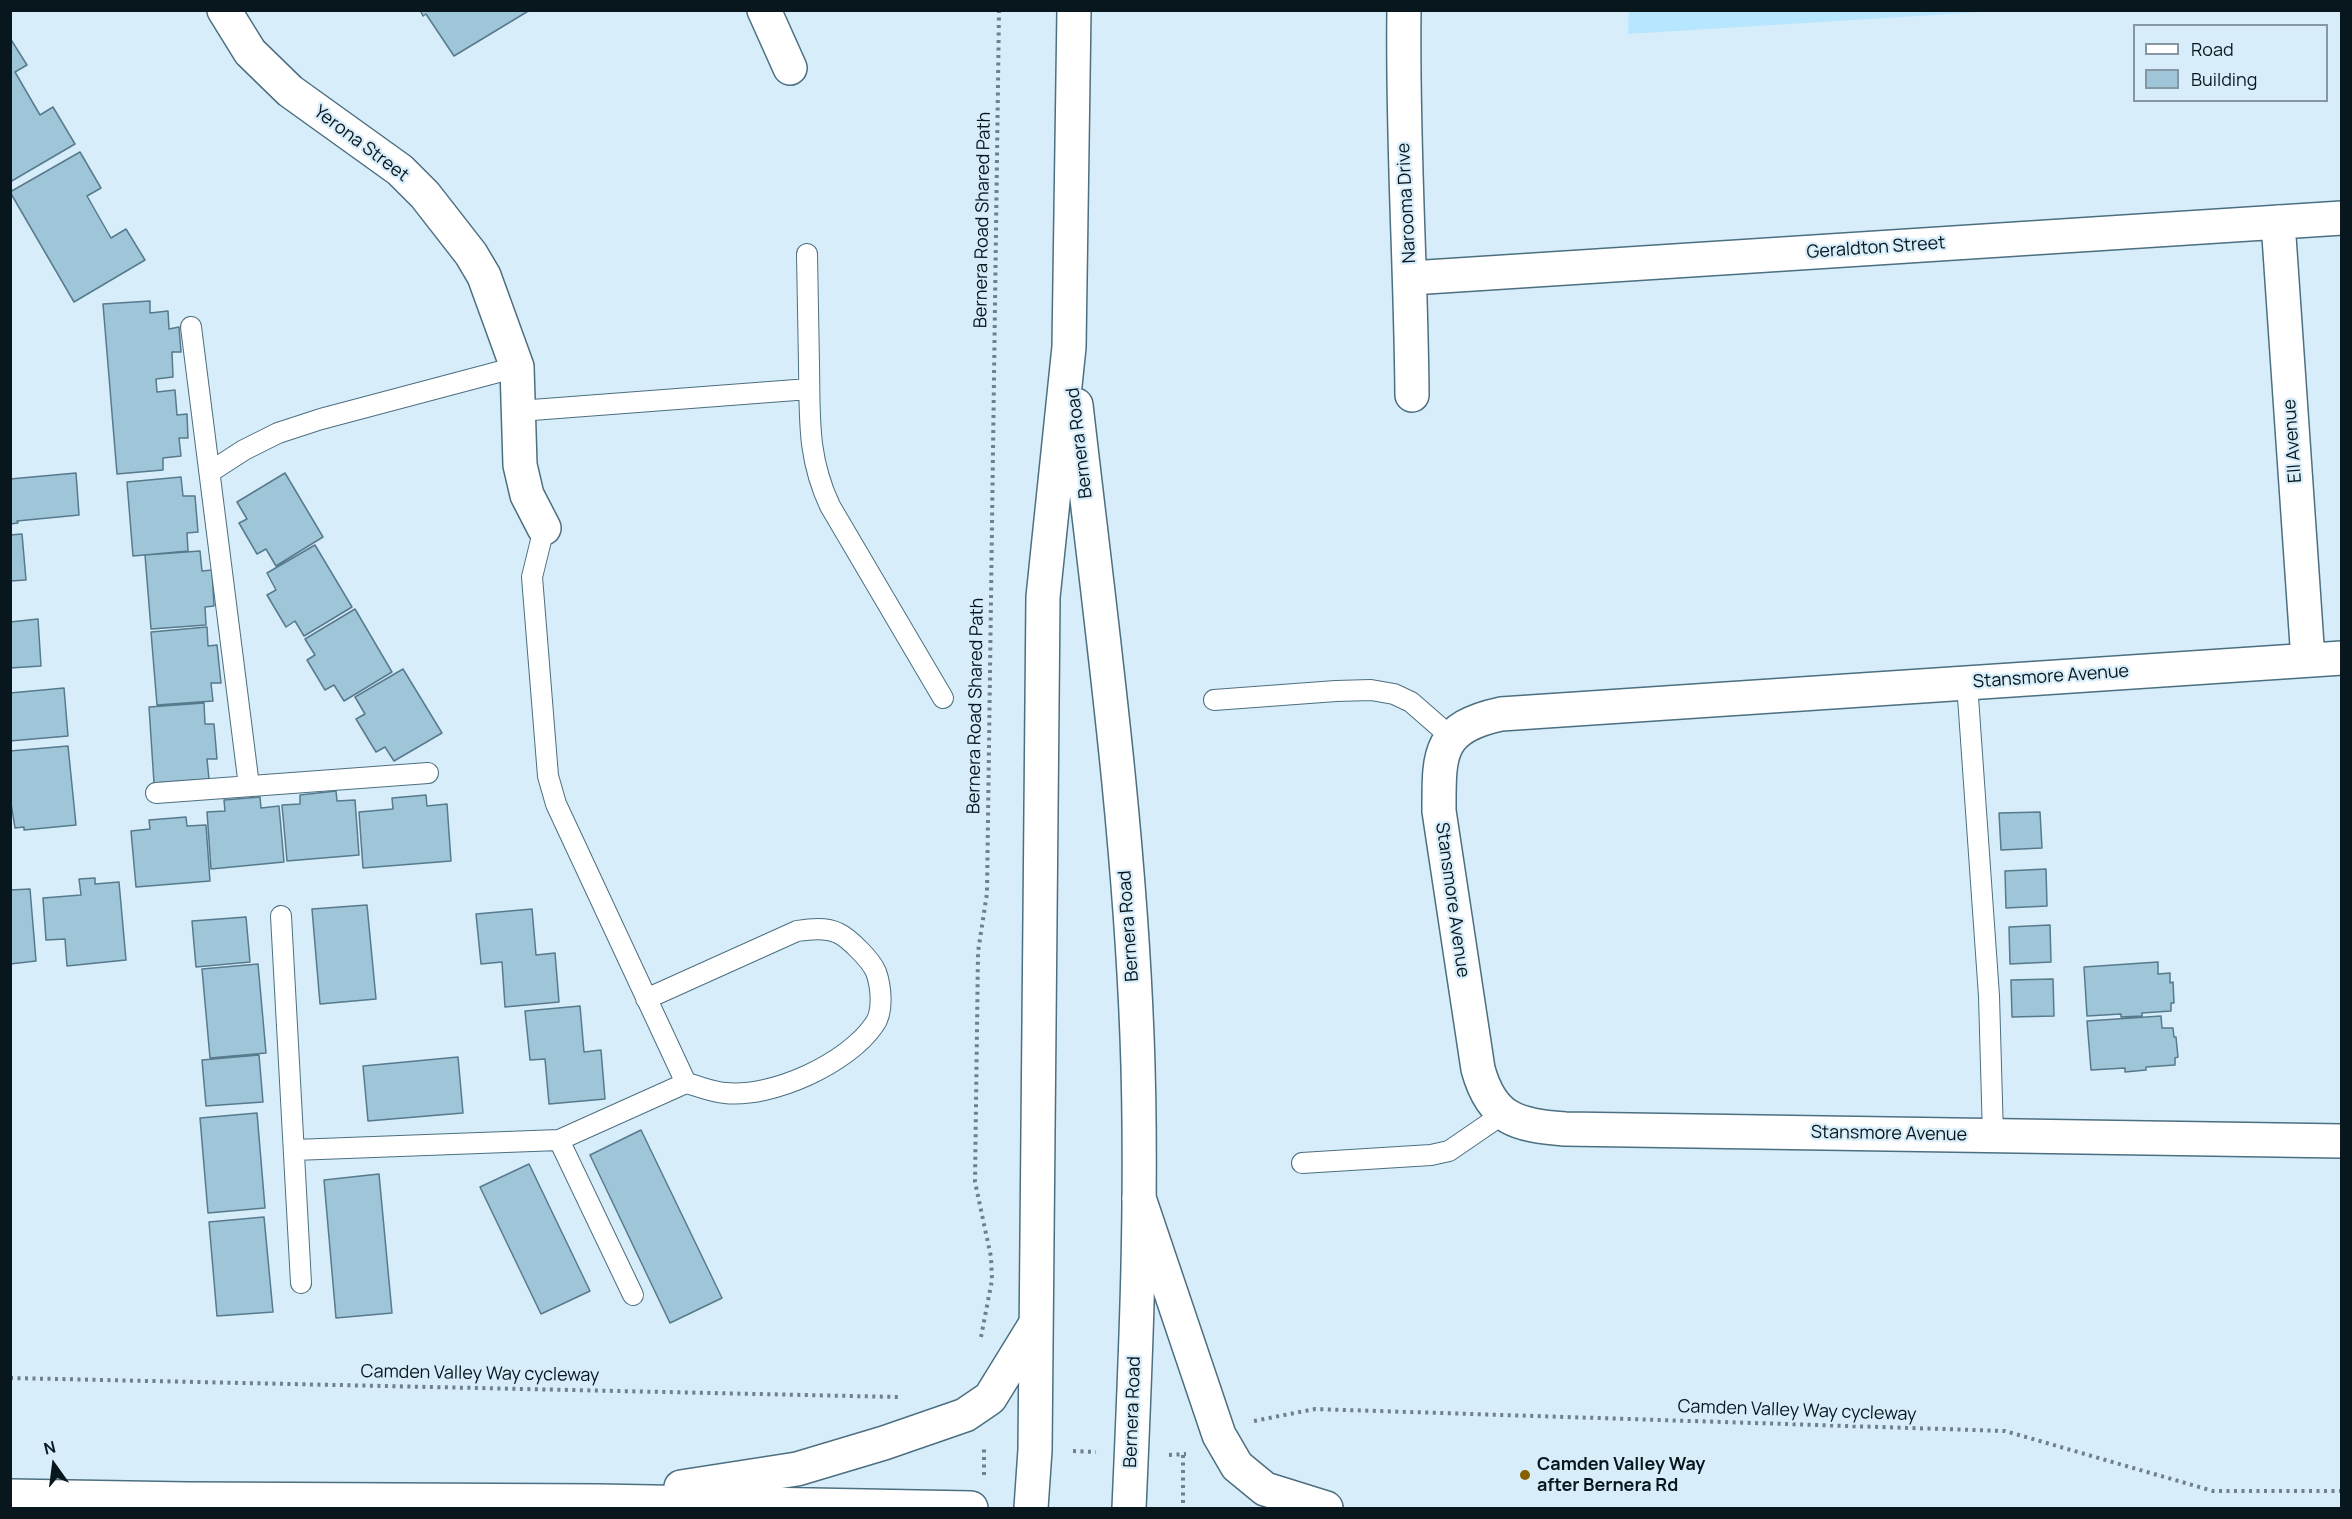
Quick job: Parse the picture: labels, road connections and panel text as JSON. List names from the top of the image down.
{
  "streets": {
    "street": [
      "Yerona Street",
      "Narooma Drive",
      "Geraldton Street",
      "Ell Avenue",
      "Bernera Road",
      "Stansmore Avenue"
    ],
    "path": ["Bernera Road Shared Path", "Camden Valley Way cycleway"]
  },
  "crossings": [
    ["Narooma Drive", "Geraldton Street"],
    ["Geraldton Street", "Ell Avenue"],
    ["Ell Avenue", "Stansmore Avenue"]
  ],
  "places": ["Camden Valley Way after Bernera Rd"],
  "legend": ["Road", "Building"],
  "north": "top"
}
